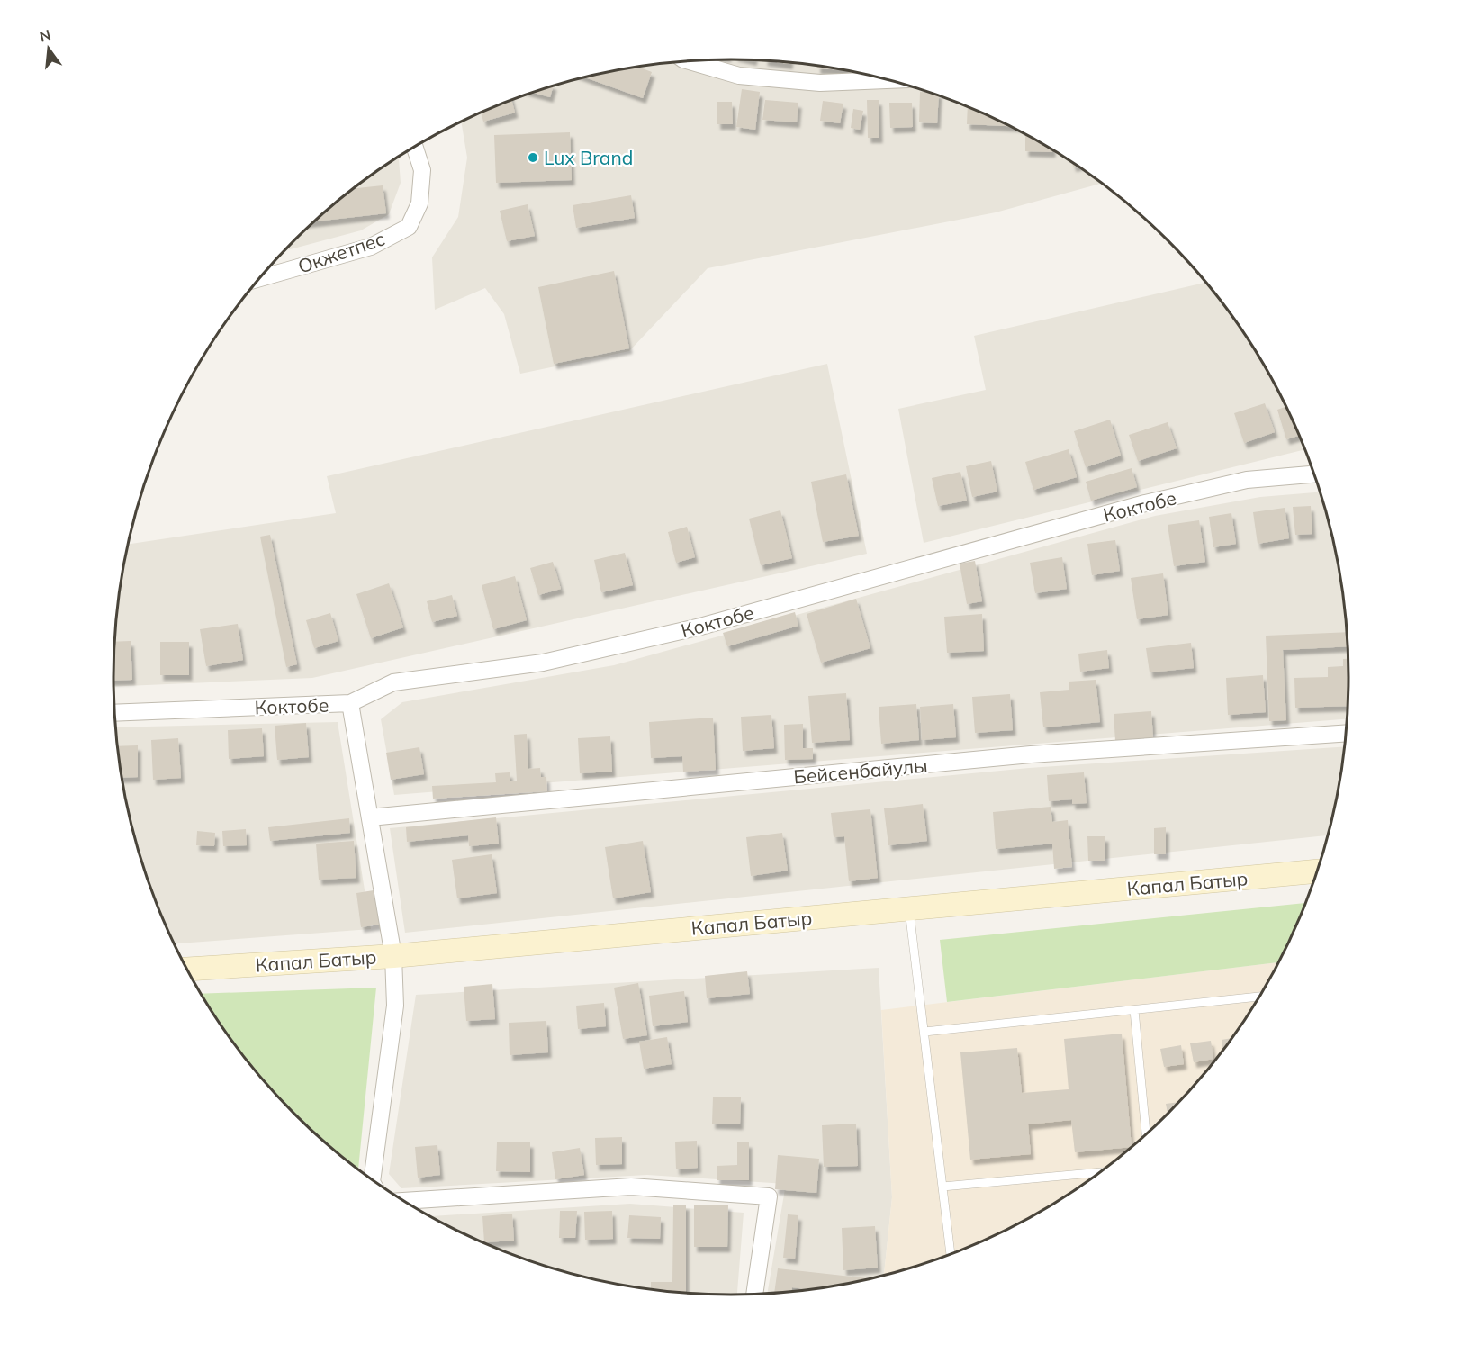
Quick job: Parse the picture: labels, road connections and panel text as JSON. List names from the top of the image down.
{
  "streets": {
    "main road": ["Капал Батыр"],
    "street": ["Окжетпес", "Коктобе", "Бейсенбайулы"]
  },
  "places": ["Lux Brand"],
  "north": "top"
}
